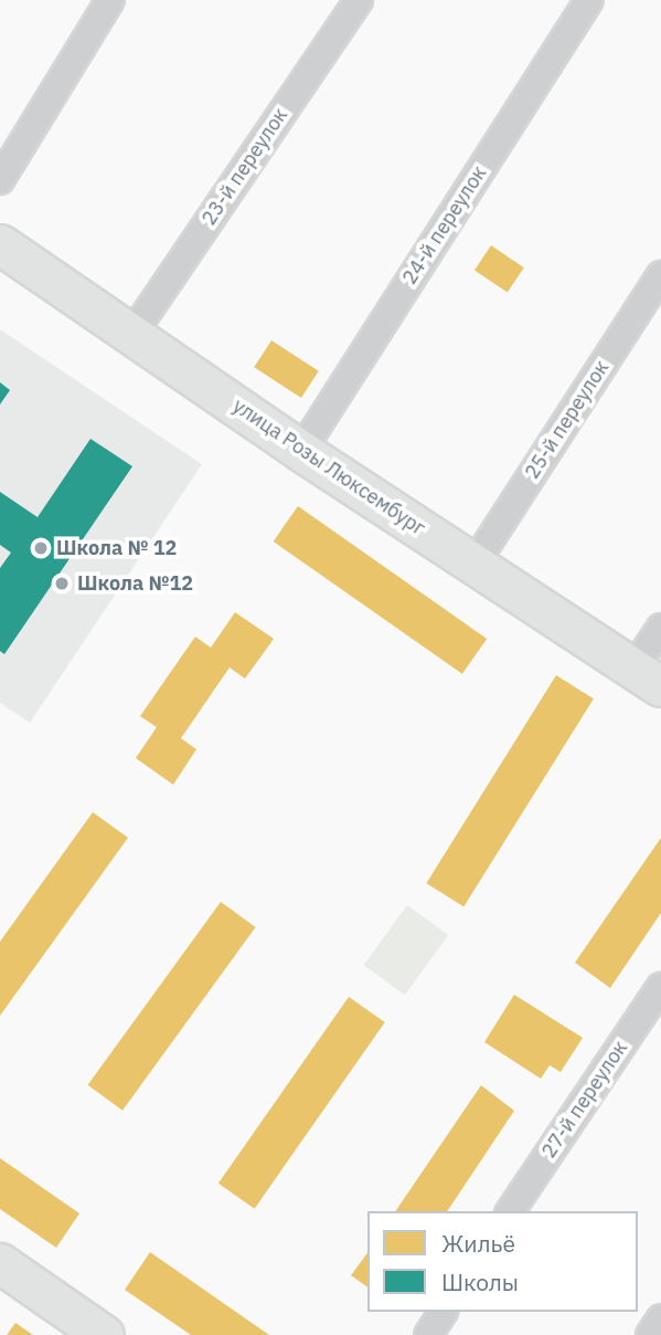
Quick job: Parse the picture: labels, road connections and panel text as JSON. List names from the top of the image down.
{
  "streets": {
    "street": [
      "23-й переулок",
      "24-й переулок",
      "25-й переулок",
      "улица Розы Люксембург",
      "27-й переулок"
    ]
  },
  "crossings": [
    ["23-й переулок", "улица Розы Люксембург"],
    ["24-й переулок", "улица Розы Люксембург"],
    ["25-й переулок", "улица Розы Люксембург"]
  ],
  "places": ["Школа № 12", "Школа №12"],
  "legend": ["Жильё", "Школы"]
}
